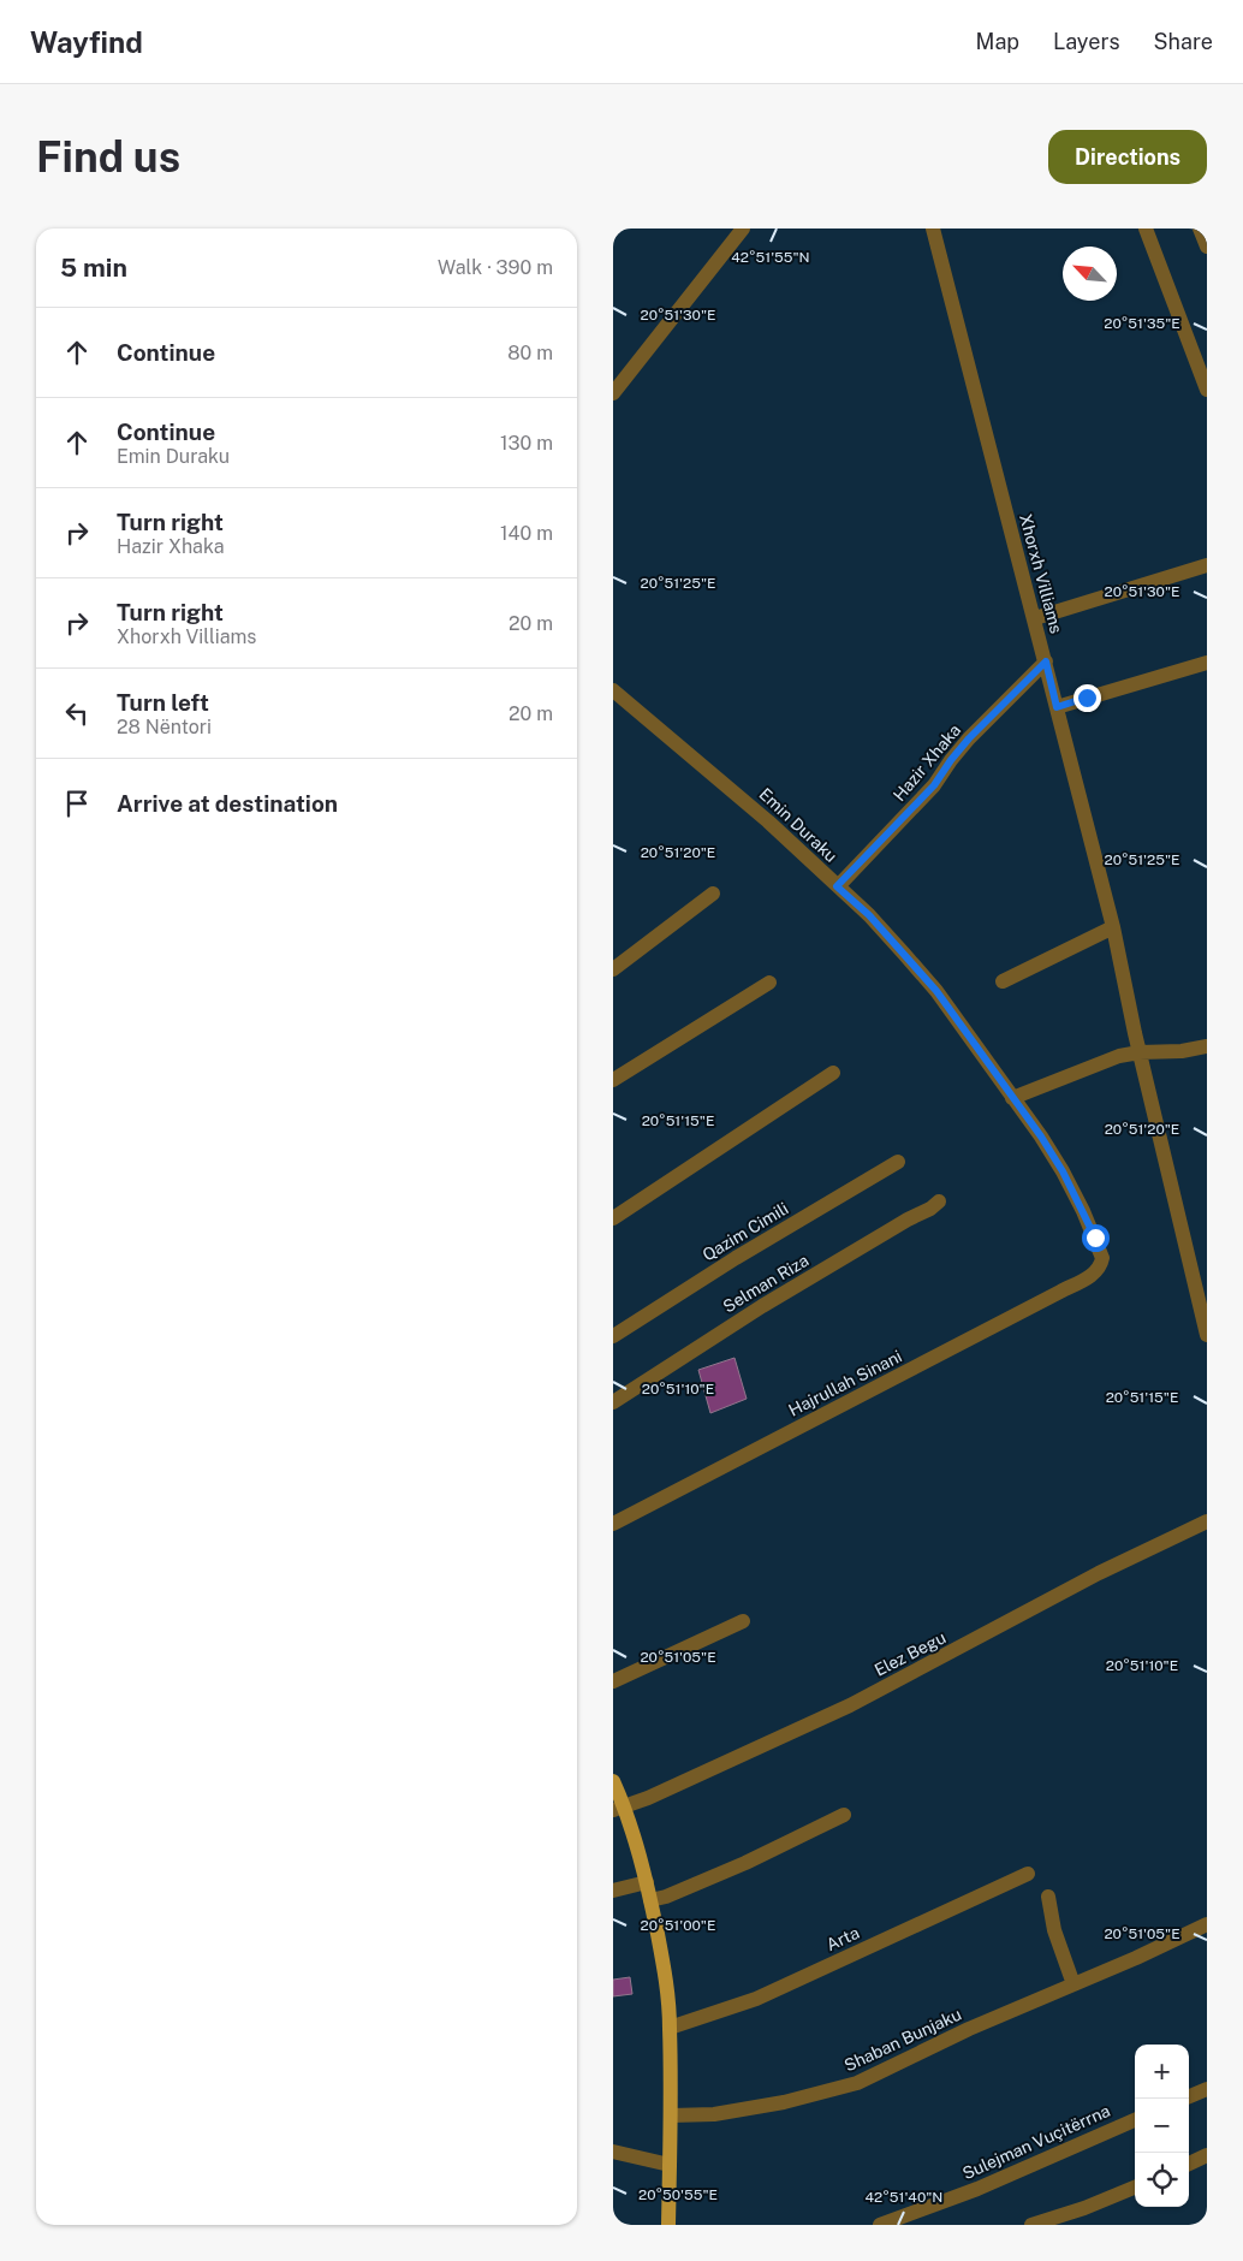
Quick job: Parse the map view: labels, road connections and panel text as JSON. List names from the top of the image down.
{
  "streets": {
    "street": [
      "Xhorxh Villiams",
      "Hazir Xhaka",
      "Emin Duraku",
      "Qazim Cimili",
      "Selman Riza",
      "Hajrullah Sinani",
      "Elez Begu",
      "Arta",
      "Shaban Bunjaku",
      "Sulejman Vuçitërrna"
    ]
  },
  "crossings": [
    ["Xhorxh Villiams", "Hazir Xhaka"],
    ["Hazir Xhaka", "Emin Duraku"],
    ["Emin Duraku", "Hajrullah Sinani"]
  ],
  "north": "top left",
  "page": {
    "header": "Wayfind",
    "nav": ["Map", "Layers", "Share"],
    "buttons": "Directions",
    "title": "Find us",
    "heading": ["5 min", "Walk · 390 m"],
    "list": [
      ["Continue", "80 m"],
      ["Continue", "Emin Duraku", "130 m"],
      ["Turn right", "Hazir Xhaka", "140 m"],
      ["Turn right", "Xhorxh Villiams", "20 m"],
      ["Turn left", "28 Nëntori", "20 m"],
      "Arrive at destination"
    ],
    "map_buttons": ["+", "−"]
  },
  "coordinates": [
    "42°51'55\"N",
    "20°51'30\"E",
    "20°51'35\"E",
    "20°51'25\"E",
    "20°51'20\"E",
    "20°51'15\"E",
    "20°51'10\"E",
    "20°51'05\"E",
    "20°51'00\"E",
    "20°50'55\"E",
    "42°51'40\"N"
  ]
}
